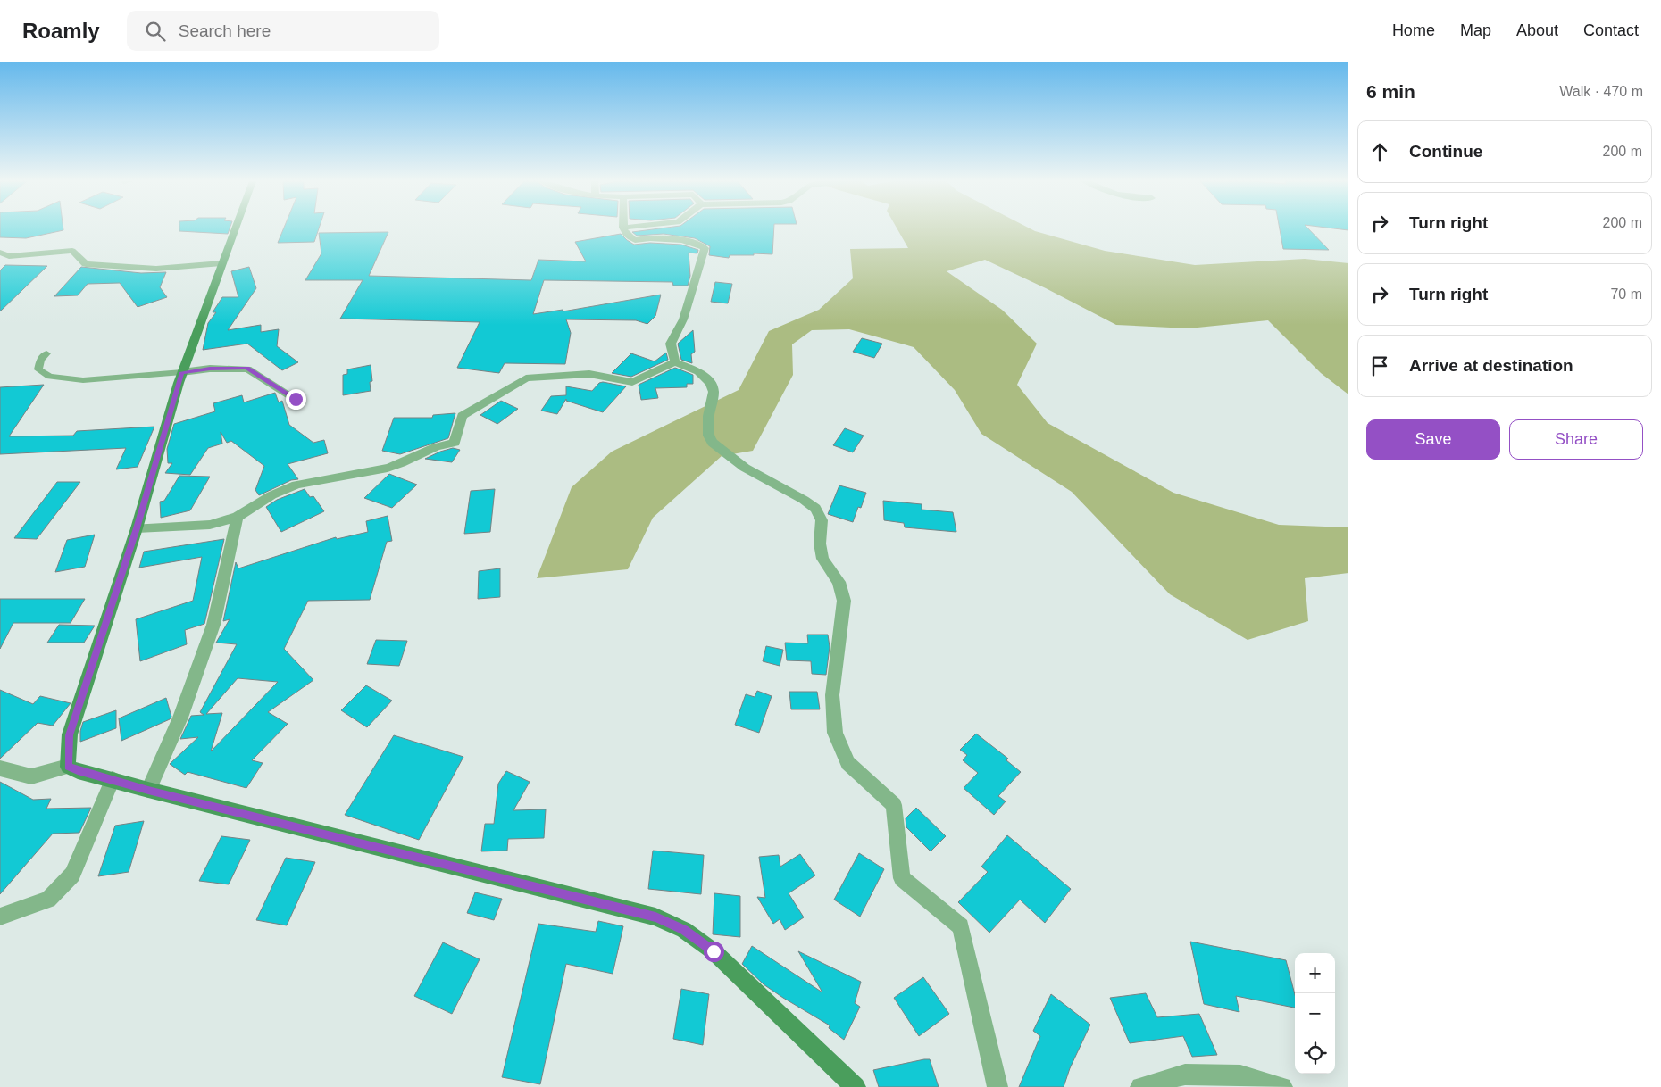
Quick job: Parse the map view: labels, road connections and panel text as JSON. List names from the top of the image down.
{
  "page": {
    "header": "Roamly",
    "search": "Search here",
    "nav": [
      "Home",
      "Map",
      "About",
      "Contact"
    ],
    "heading": ["6 min", "Walk · 470 m"],
    "list": [
      ["Continue", "200 m"],
      ["Turn right", "200 m"],
      ["Turn right", "70 m"],
      "Arrive at destination"
    ],
    "buttons": ["Save", "Share"],
    "map_buttons": ["+", "−"]
  }
}
